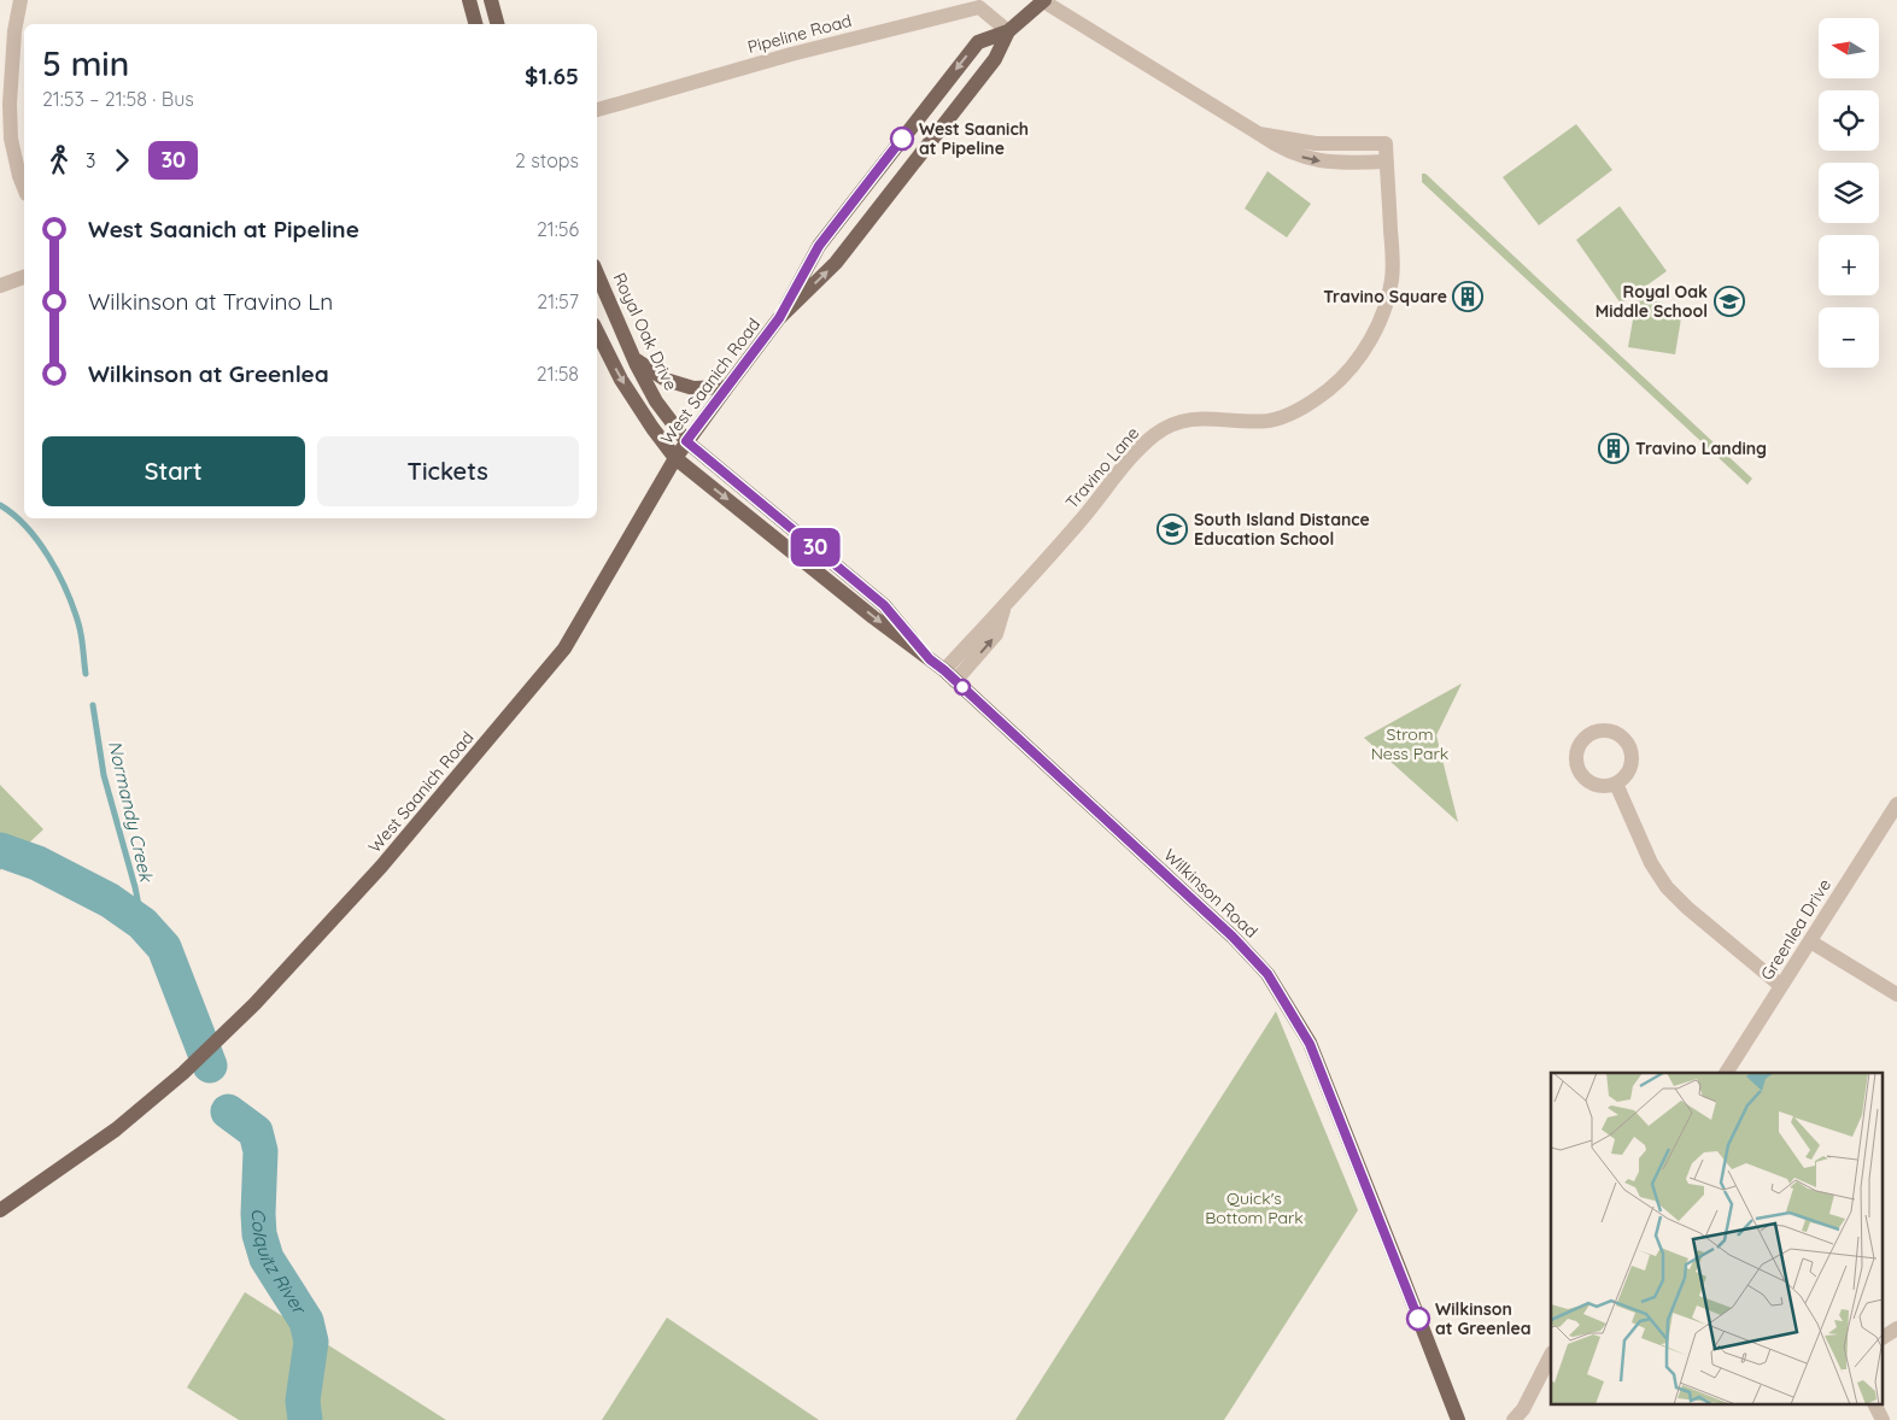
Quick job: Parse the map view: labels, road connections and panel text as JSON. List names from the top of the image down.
{
  "streets": {
    "main road": ["Royal Oak Drive", "West Saanich Road", "Wilkinson Road"],
    "street": ["Pipeline Road", "Travino Lane", "Greenlea Drive"]
  },
  "crossings": [
    ["Pipeline Road", "West Saanich Road"],
    ["Royal Oak Drive", "West Saanich Road"],
    ["Royal Oak Drive", "Wilkinson Road"],
    ["West Saanich Road", "Travino Lane"],
    ["West Saanich Road", "Wilkinson Road"],
    ["Travino Lane", "Wilkinson Road"]
  ],
  "water": ["Normandy Creek", "Colquitz River"],
  "parks": ["Strom Ness Park", "Quick's Bottom Park"],
  "places": {
    "other": ["West Saanich at Pipeline", "Wilkinson at Greenlea"],
    "building": ["Travino Square", "Travino Landing"],
    "school or university": ["Royal Oak Middle School", "South Island Distance Education School"]
  },
  "lines": ["bus line 30"],
  "north": "left",
  "page": {
    "on_map": "30",
    "map_buttons": ["+", "−"],
    "heading": ["5 min", "21:53 – 21:58 · Bus", "$1.65"],
    "legs": ["3", "30", "2 stops"],
    "list": [
      {
        "name": "West Saanich at Pipeline",
        "value": "21:56"
      },
      {
        "name": "Wilkinson at Travino Ln",
        "value": "21:57"
      },
      {
        "name": "Wilkinson at Greenlea",
        "value": "21:58"
      }
    ],
    "buttons": ["Start", "Tickets"]
  }
}
